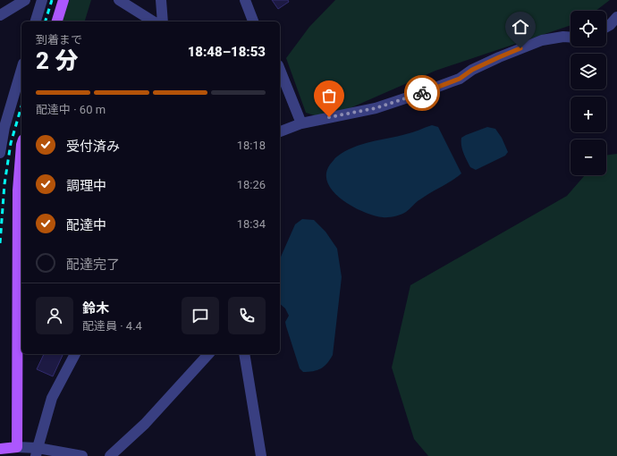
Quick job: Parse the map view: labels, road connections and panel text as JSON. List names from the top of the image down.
{
  "page": {
    "map_buttons": ["+", "−"],
    "heading": ["2 分", "到着まで", "18:48–18:53"],
    "panel": ["鈴木", "配達員 · 4.4"],
    "bar": "配達中 · 60 m",
    "list": [
      ["受付済み", "18:18"],
      ["調理中", "18:26"],
      ["配達中", "18:34"],
      "配達完了"
    ]
  }
}
